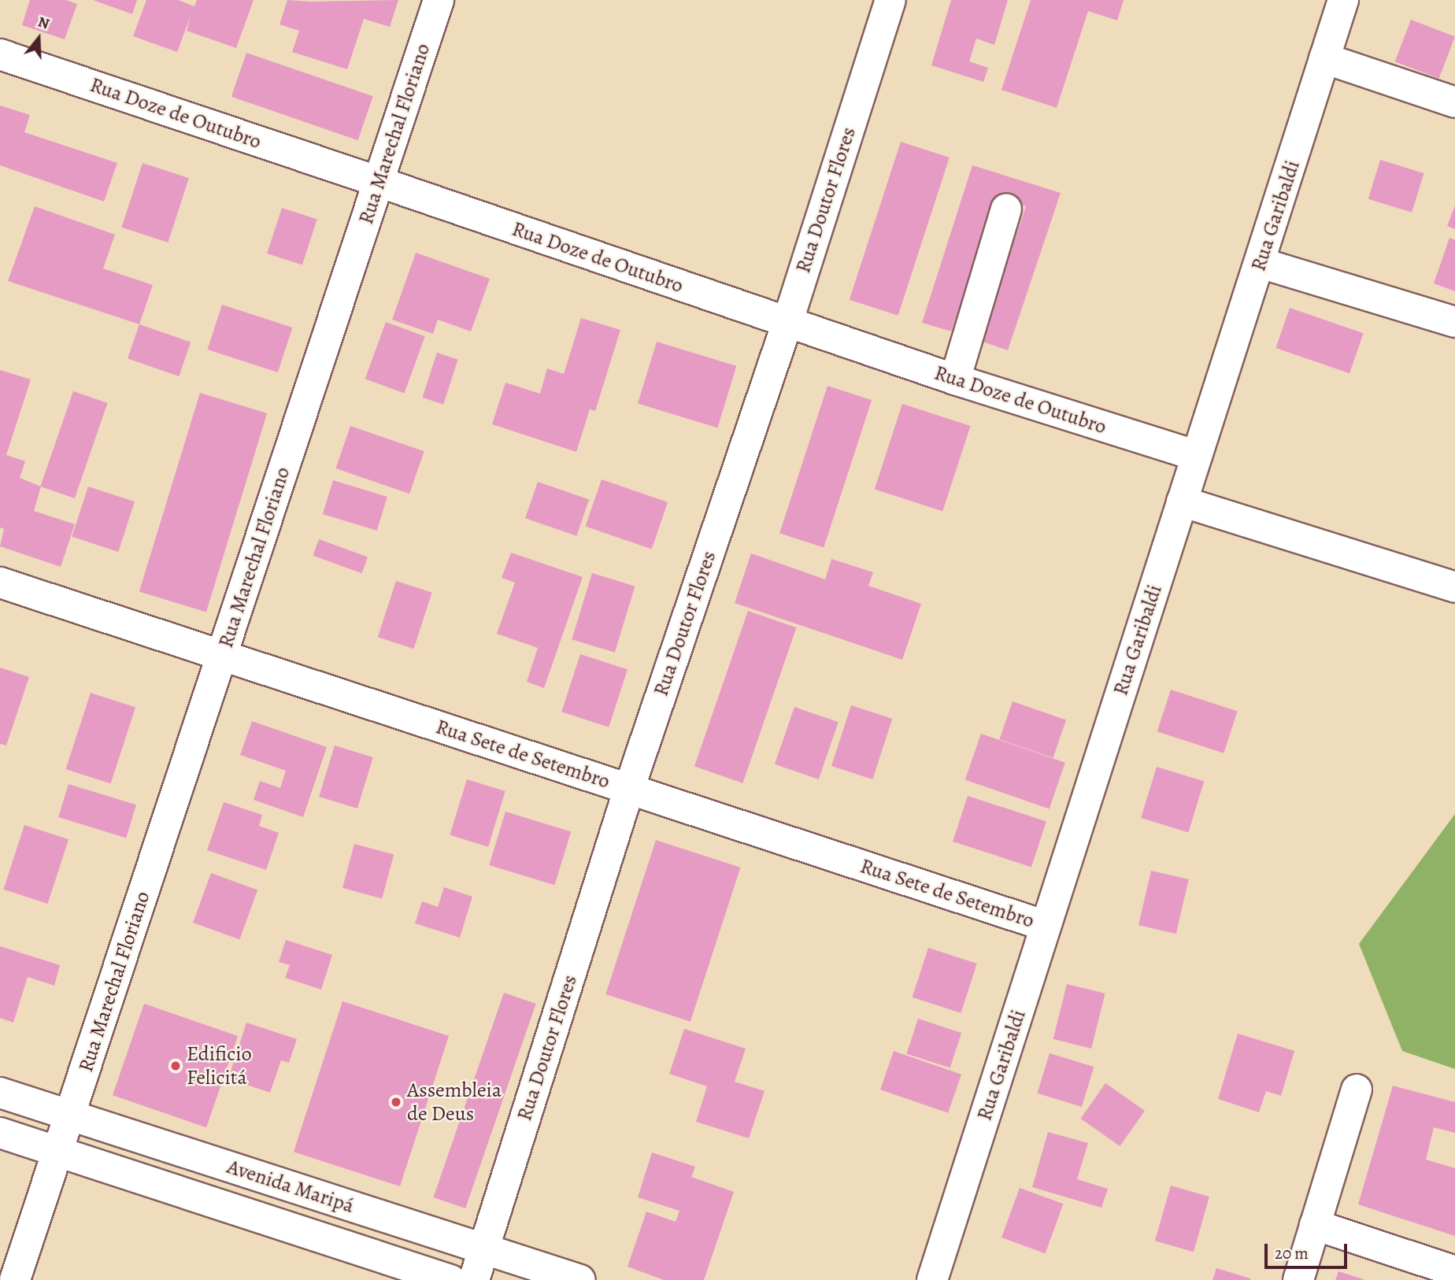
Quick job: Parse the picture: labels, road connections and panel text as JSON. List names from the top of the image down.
{
  "streets": {
    "street": [
      "Rua Doze de Outubro",
      "Rua Marechal Floriano",
      "Rua Doutor Flores",
      "Rua Garibaldi",
      "Rua Sete de Setembro",
      "Avenida Maripá"
    ]
  },
  "crossings": [
    ["Rua Doze de Outubro", "Rua Marechal Floriano"],
    ["Rua Doze de Outubro", "Rua Doutor Flores"],
    ["Rua Doze de Outubro", "Rua Garibaldi"],
    ["Rua Marechal Floriano", "Rua Sete de Setembro"],
    ["Rua Marechal Floriano", "Avenida Maripá"],
    ["Rua Doutor Flores", "Rua Sete de Setembro"],
    ["Rua Doutor Flores", "Avenida Maripá"],
    ["Rua Garibaldi", "Rua Sete de Setembro"]
  ],
  "places": ["Edificio Felicitá", "Assembleia de Deus"],
  "scale_bar": "20 m",
  "north": "top"
}
